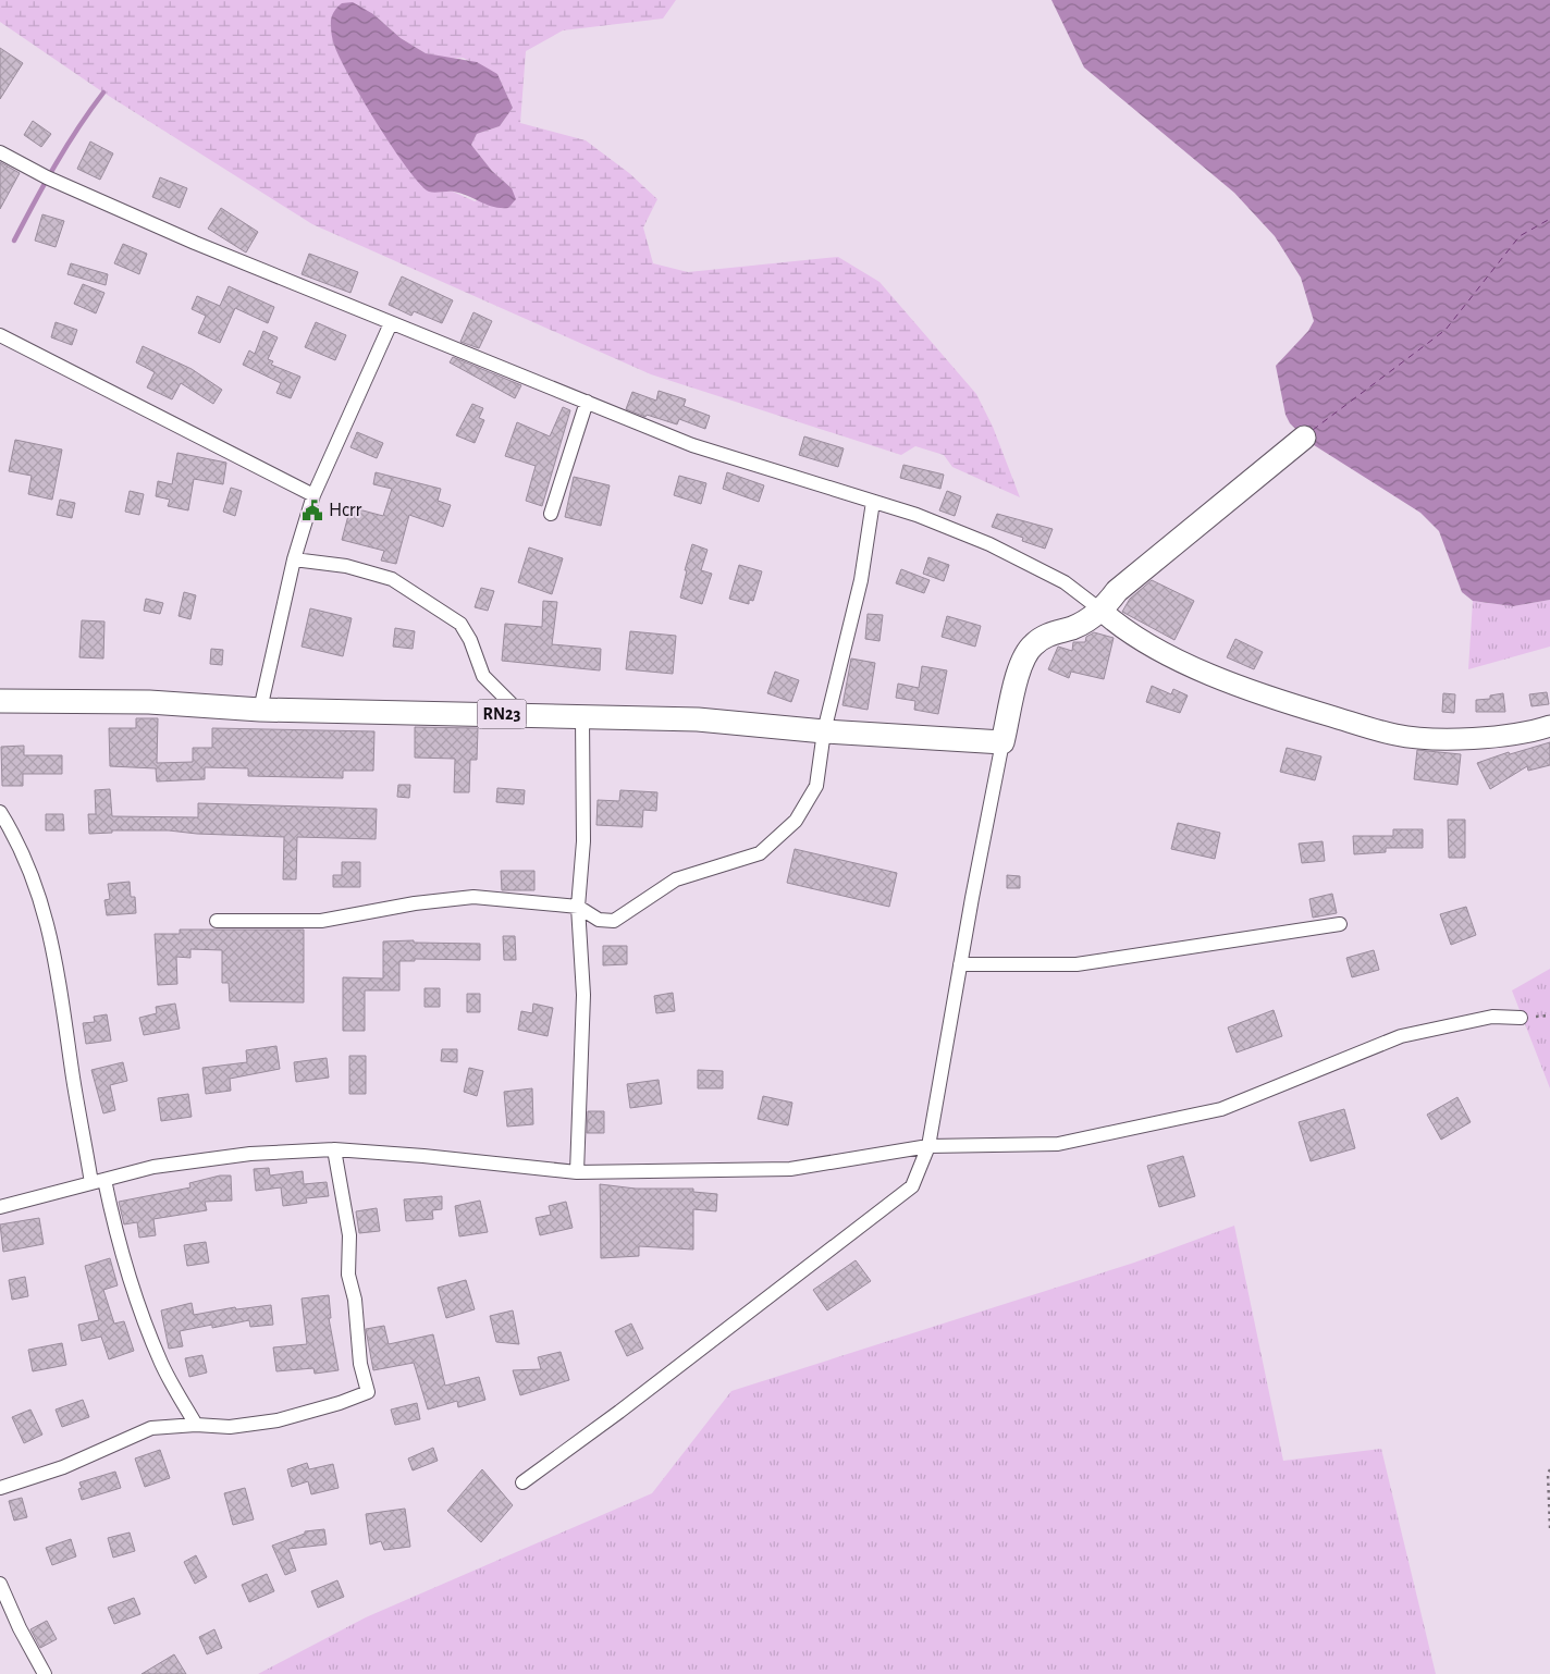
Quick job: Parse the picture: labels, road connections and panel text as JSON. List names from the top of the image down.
{
  "streets": {
    "main road": ["RN23"]
  },
  "places": {
    "public building": ["Hcrr"]
  }
}
